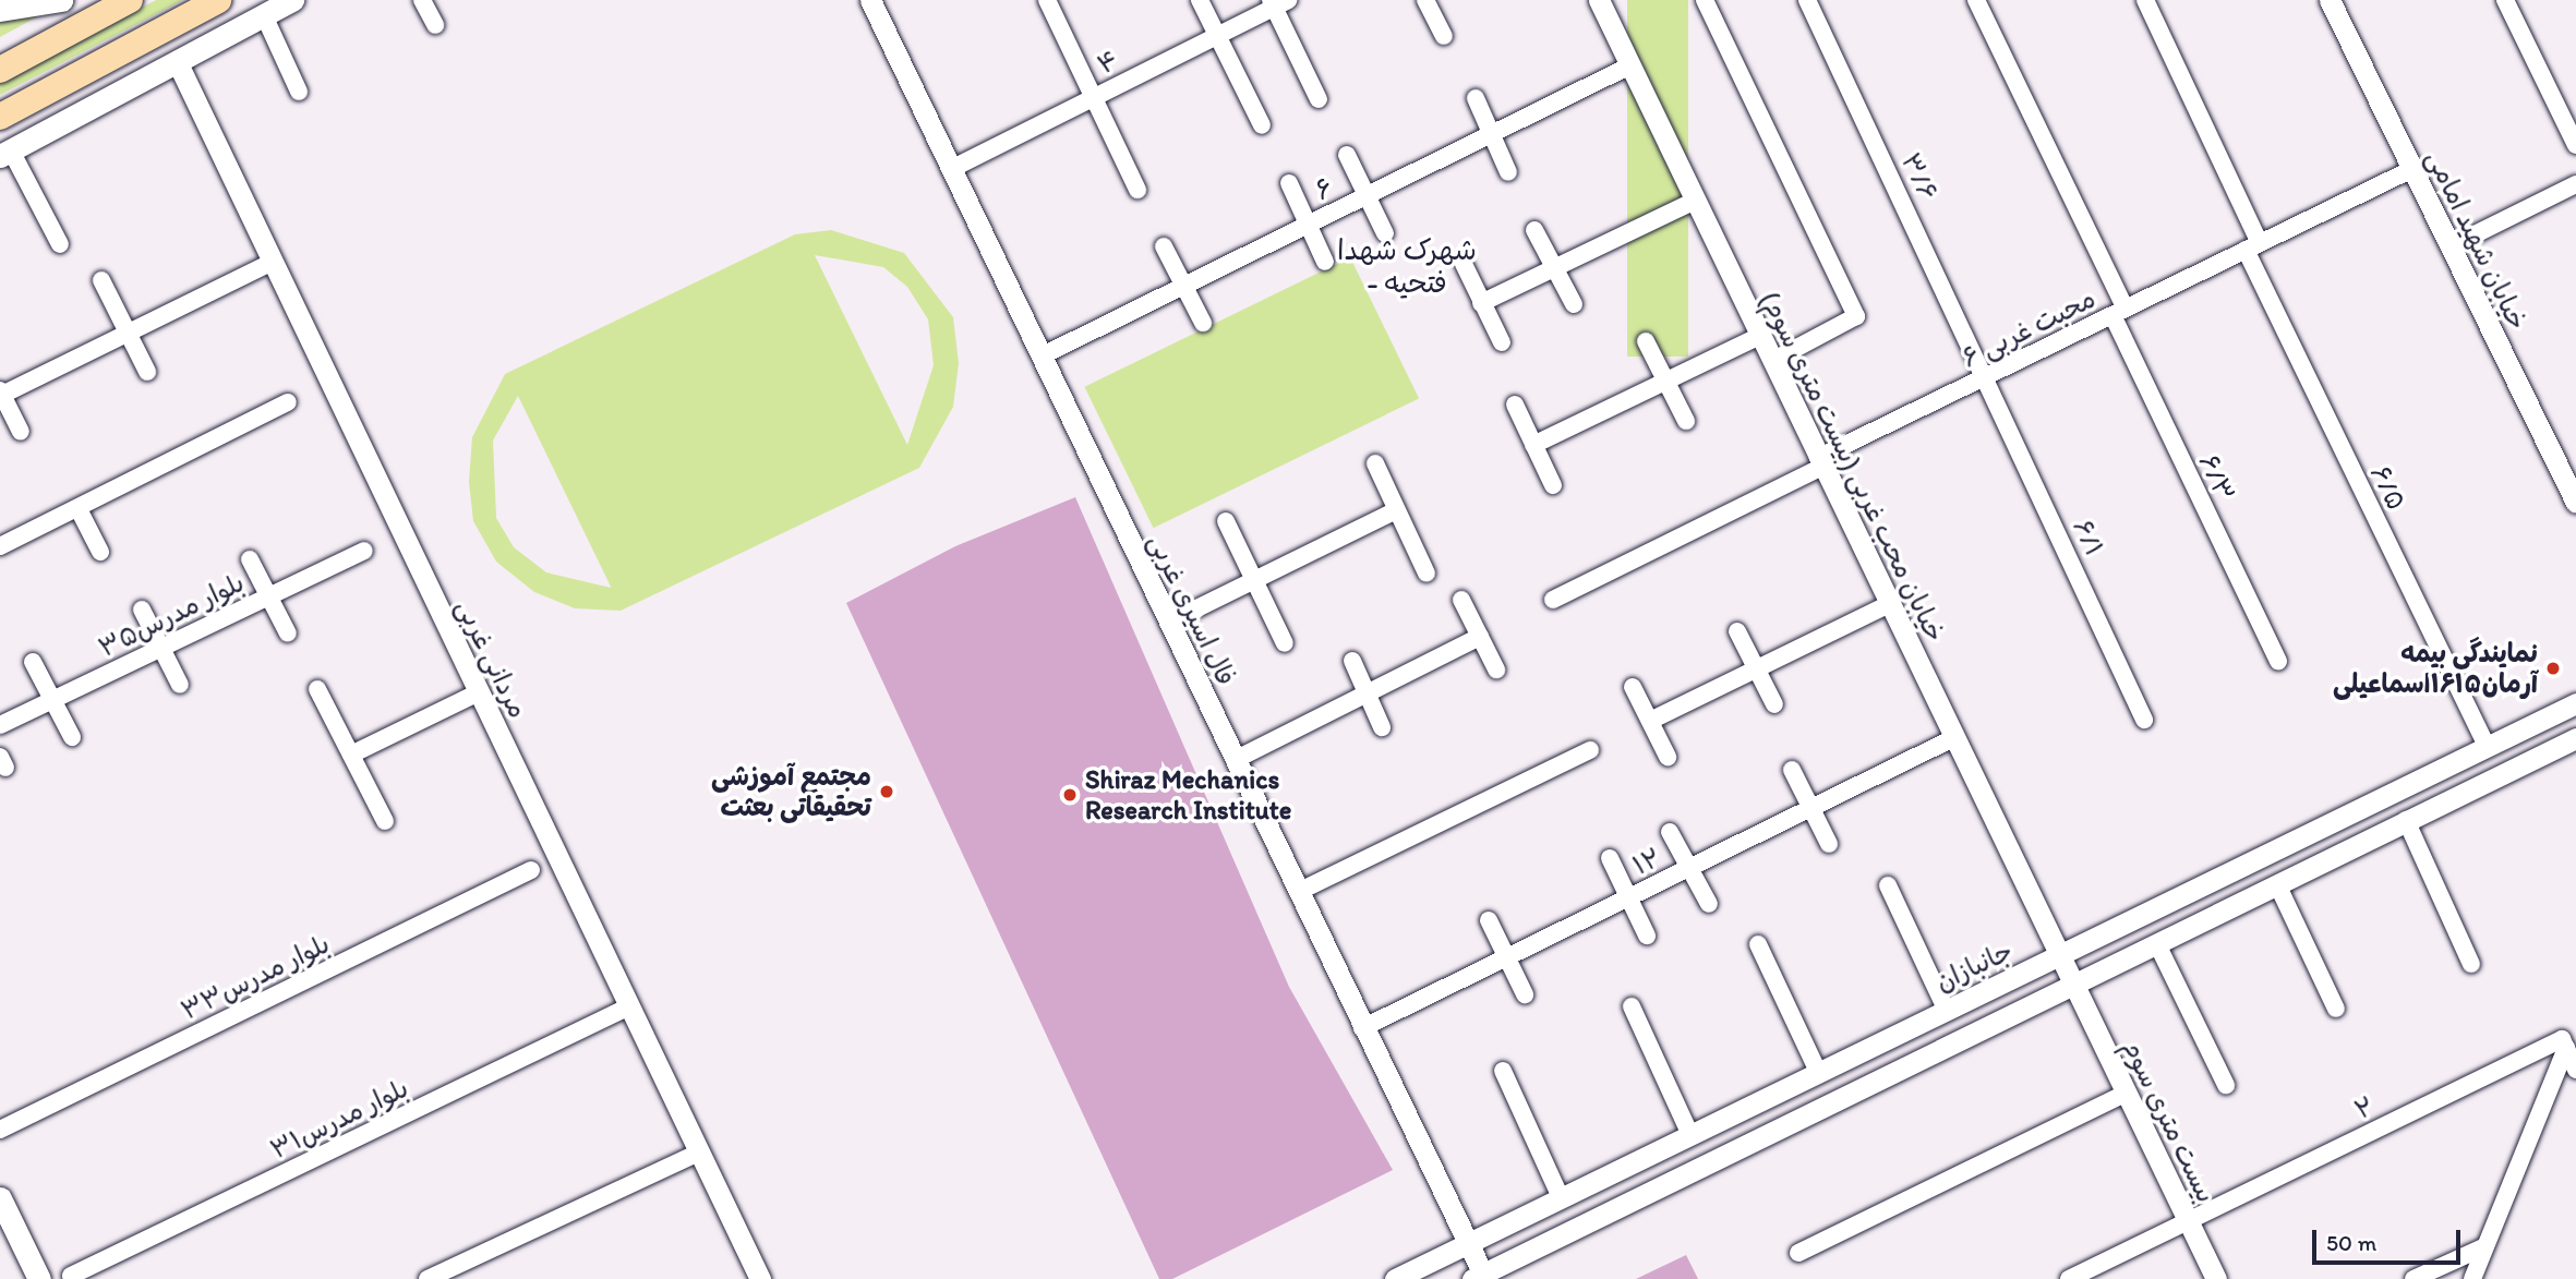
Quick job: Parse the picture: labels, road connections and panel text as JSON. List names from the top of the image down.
{
  "streets": {
    "street": [
      "۴",
      "۳/۶",
      "۶",
      "خیابان شهید امامی",
      "محبت غربی ۶",
      "خیابان محب غربی (بیست متری سوم)",
      "۶/۳",
      "۶/۵",
      "۶/۱",
      "فال اسیری غربی",
      "بلوار مدرس۳۵",
      "مردانی غربی",
      "۱۲",
      "جانبازان",
      "بلوار مدرس۳۳",
      "۲",
      "بلوار مدرس۳۱",
      "بیست متری سوم"
    ]
  },
  "crossings": [
    ["۴", "فال اسیری غربی"],
    ["۳/۶", "محبت غربی ۶"],
    ["۳/۶", "۶/۱"],
    ["۶", "خیابان محب غربی (بیست متری سوم)"],
    ["۶", "فال اسیری غربی"],
    ["خیابان شهید امامی", "محبت غربی ۶"],
    ["محبت غربی ۶", "خیابان محب غربی (بیست متری سوم)"],
    ["محبت غربی ۶", "۶/۳"],
    ["محبت غربی ۶", "۶/۵"],
    ["محبت غربی ۶", "۶/۱"],
    ["خیابان محب غربی (بیست متری سوم)", "۱۲"],
    ["خیابان محب غربی (بیست متری سوم)", "جانبازان"],
    ["خیابان محب غربی (بیست متری سوم)", "بیست متری سوم"],
    ["۶/۵", "جانبازان"],
    ["فال اسیری غربی", "۱۲"],
    ["فال اسیری غربی", "جانبازان"],
    ["مردانی غربی", "بلوار مدرس۳۱"],
    ["جانبازان", "بیست متری سوم"],
    ["۲", "بیست متری سوم"]
  ],
  "districts": ["شهرک شهدا - فتحیه"],
  "places": ["نمایندگی بیمه آرمان۱۶۱۵اسماعیلی", "مجتمع آموزشی تحقیقاتی بعثت", "Shiraz Mechanics Research Institute"],
  "scale_bar": "50 m"
}
